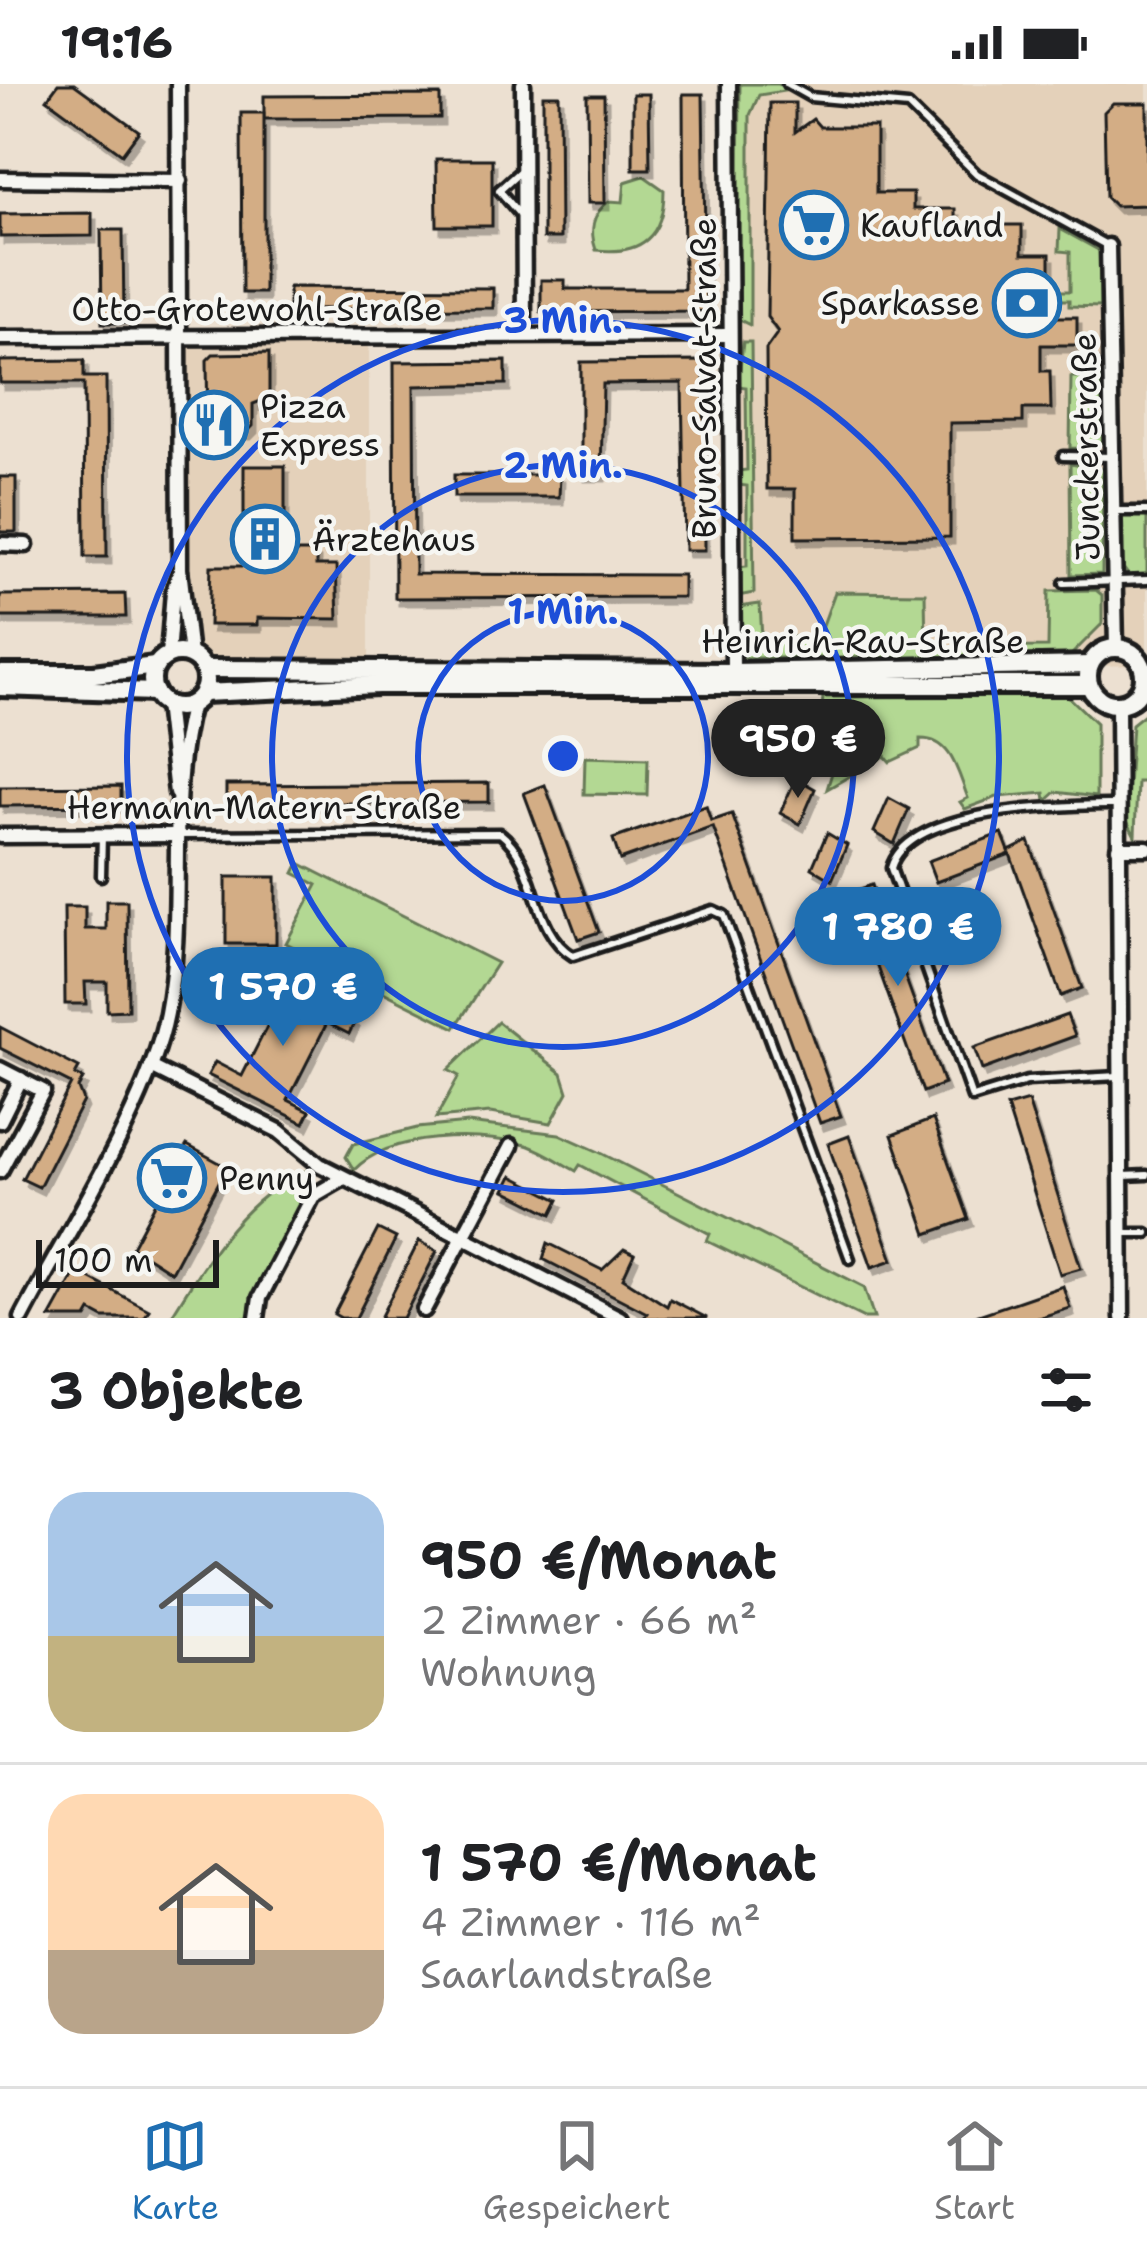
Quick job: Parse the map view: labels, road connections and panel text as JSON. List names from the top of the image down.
{
  "streets": {
    "main road": ["Heinrich-Rau-Straße"],
    "street": [
      "Otto-Grotewohl-Straße",
      "Bruno-Salvat-Straße",
      "Junckerstraße",
      "Hermann-Matern-Straße"
    ]
  },
  "crossings": [
    ["Otto-Grotewohl-Straße", "Bruno-Salvat-Straße"],
    ["Bruno-Salvat-Straße", "Heinrich-Rau-Straße"],
    ["Junckerstraße", "Heinrich-Rau-Straße"]
  ],
  "places": {
    "supermarket": ["Kaufland", "Penny"],
    "bank": ["Sparkasse"],
    "restaurant": ["Pizza Express"],
    "building": ["Ärztehaus"]
  },
  "scale_bar": "100 m",
  "page": {
    "status": "19:16",
    "price": ["950 €", "1 780 €", "1 570 €"],
    "scale": "100 m",
    "heading": "3 Objekte",
    "list": [
      {
        "name": "950 €/Monat",
        "note": "2 Zimmer · 66 m² · Wohnung"
      },
      {
        "name": "1 570 €/Monat",
        "note": "4 Zimmer · 116 m² · Saarlandstraße"
      }
    ],
    "tabs": ["Karte", "Gespeichert", "Start"]
  },
  "rings": ["3 Min.", "2 Min.", "1 Min."]
}
